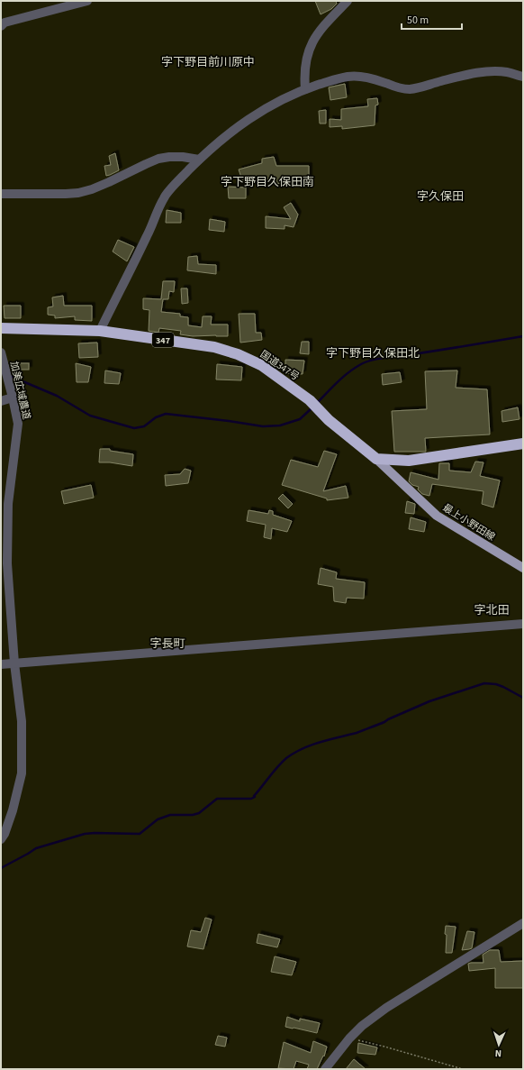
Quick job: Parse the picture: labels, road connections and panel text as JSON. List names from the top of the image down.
{
  "streets": {
    "highway": ["347", "国道347号"],
    "main road": ["最上小野田線"],
    "street": ["加美広域農道"]
  },
  "crossings": [
    ["国道347号", "最上小野田線"]
  ],
  "districts": [
    "字下野目前川原中",
    "字下野目久保田南",
    "字久保田",
    "字下野目久保田北",
    "字北田",
    "字長町"
  ],
  "scale_bar": "50 m",
  "north": "bottom"
}
